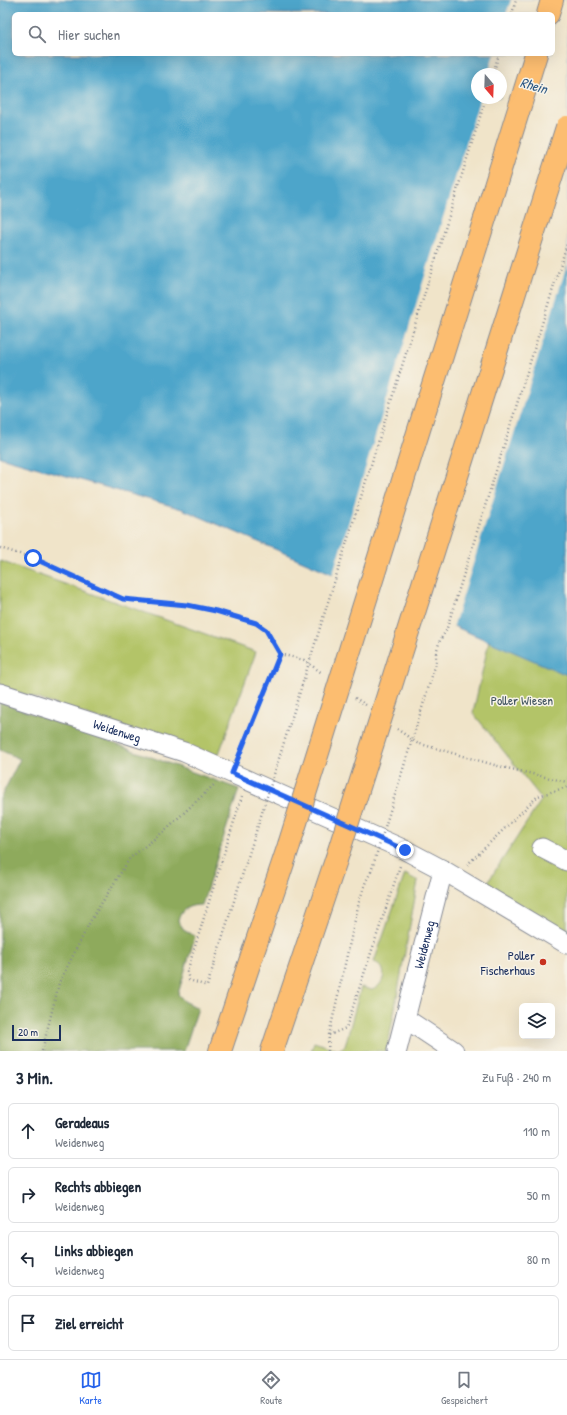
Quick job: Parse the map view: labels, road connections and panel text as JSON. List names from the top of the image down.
{
  "streets": {
    "street": ["Weidenweg"]
  },
  "water": ["Rhein"],
  "parks": ["Poller Wiesen"],
  "places": ["Poller Fischerhaus"],
  "scale_bar": "20 m",
  "north": "bottom",
  "page": {
    "search": "Hier suchen",
    "scale": "20 m",
    "heading": ["3 Min.", "Zu Fuß · 240 m"],
    "list": [
      ["Geradeaus", "Weidenweg", "110 m"],
      ["Rechts abbiegen", "Weidenweg", "50 m"],
      ["Links abbiegen", "Weidenweg", "80 m"],
      "Ziel erreicht"
    ],
    "nav": ["Karte", "Route", "Gespeichert"]
  }
}
